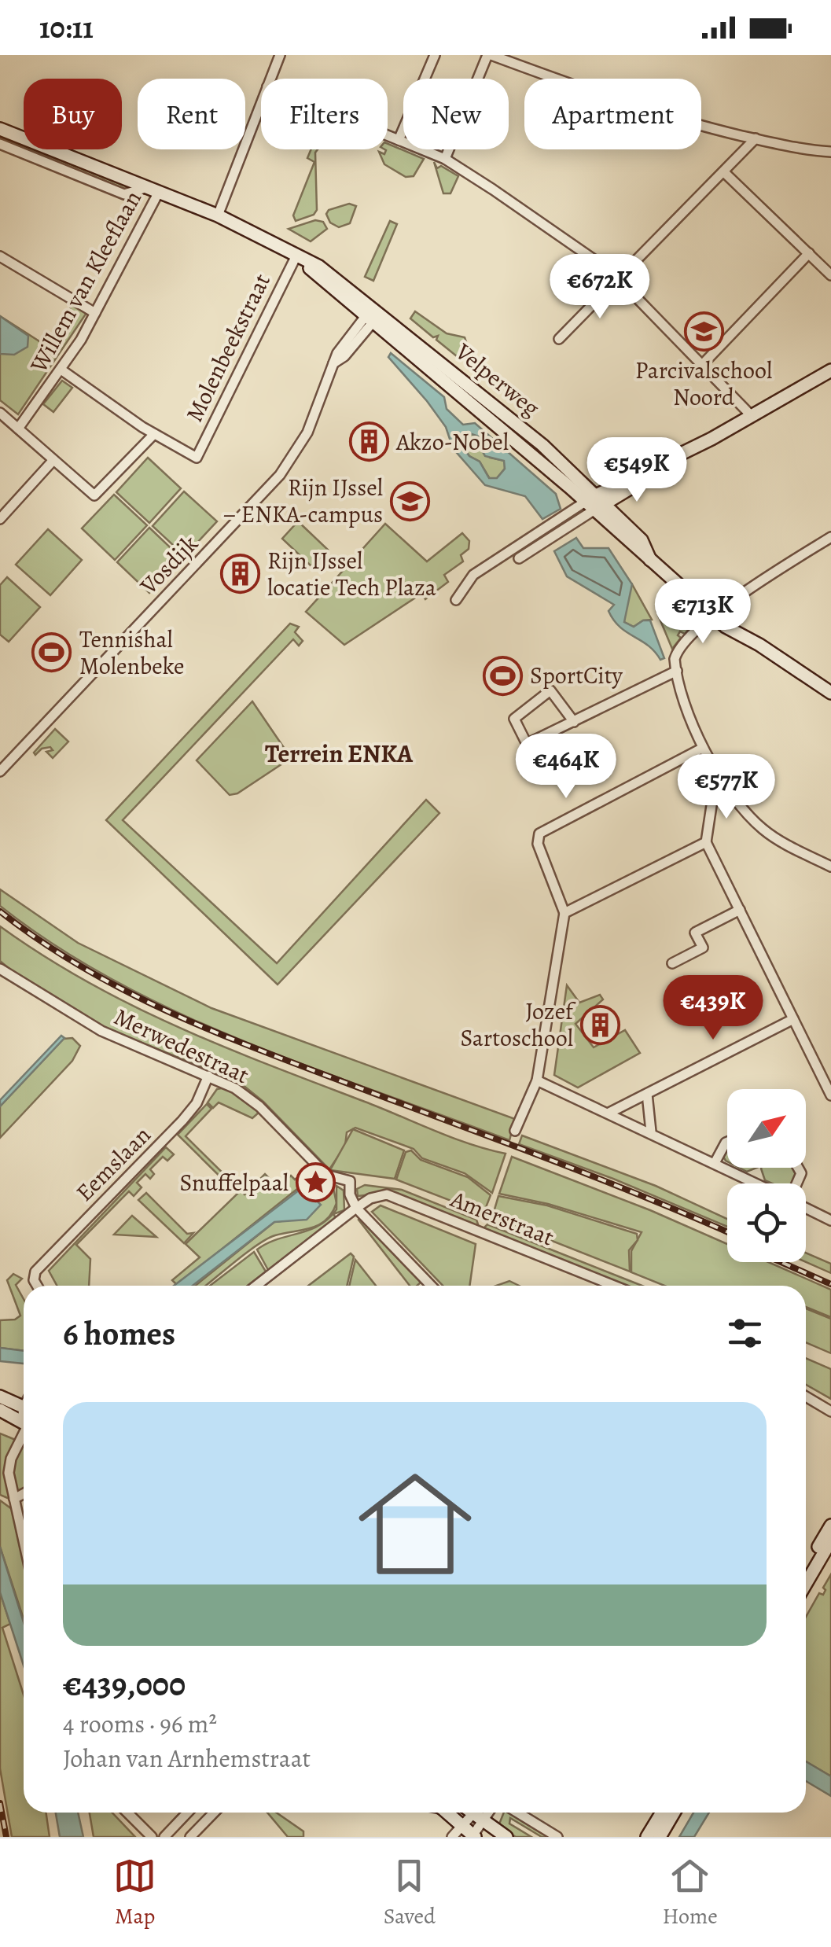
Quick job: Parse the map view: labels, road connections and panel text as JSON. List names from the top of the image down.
{
  "streets": {
    "main road": ["Velperweg"],
    "street": [
      "Willem van Kleeflaan",
      "Molenbeekstraat",
      "Vosdijk",
      "Merwedestraat",
      "Eemslaan",
      "Amerstraat"
    ]
  },
  "crossings": [
    ["Willem van Kleeflaan", "Velperweg"],
    ["Molenbeekstraat", "Velperweg"],
    ["Velperweg", "Vosdijk"],
    ["Merwedestraat", "Eemslaan"],
    ["Merwedestraat", "Amerstraat"]
  ],
  "districts": ["Terrein ENKA"],
  "places": {
    "school or university": ["Parcivalschool Noord", "Rijn IJssel – ENKA-campus"],
    "building": ["Akzo-Nobel", "Rijn IJssel locatie Tech Plaza", "Jozef Sartoschool"],
    "sports": ["Tennishal Molenbeke", "SportCity"],
    "place": ["Snuffelpaal"]
  },
  "north": "top right",
  "page": {
    "status": "10:11",
    "chip": [
      "Buy",
      "Rent",
      "Filters",
      "New",
      "Apartment"
    ],
    "price": [
      "€672K",
      "€549K",
      "€713K",
      "€464K",
      "€577K",
      "€439K"
    ],
    "heading": "6 homes",
    "list": [
      {
        "name": "€439,000",
        "note": "4 rooms · 96 m² · Johan van Arnhemstraat"
      }
    ],
    "tabs": ["Map", "Saved", "Home"]
  }
}
